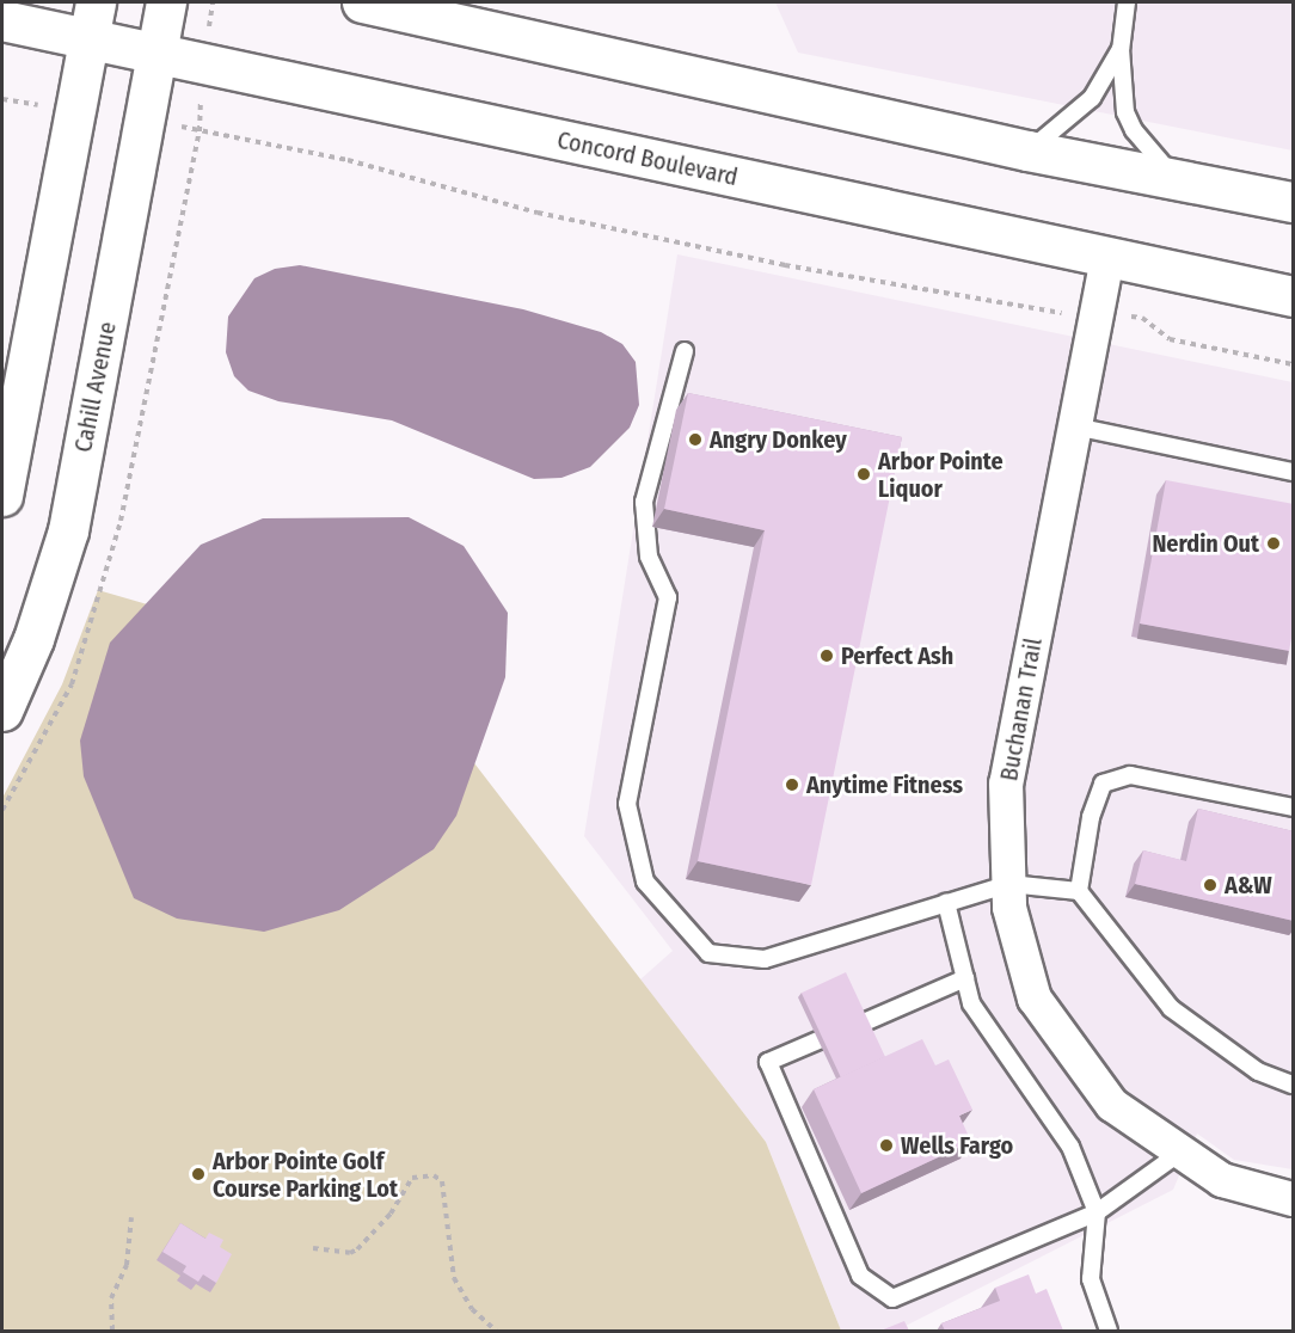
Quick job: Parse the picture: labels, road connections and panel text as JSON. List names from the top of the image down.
{
  "streets": {
    "main road": ["Concord Boulevard", "Cahill Avenue"],
    "street": ["Buchanan Trail"]
  },
  "crossings": [
    ["Concord Boulevard", "Cahill Avenue"],
    ["Concord Boulevard", "Buchanan Trail"]
  ],
  "places": [
    "Angry Donkey",
    "Arbor Pointe Liquor",
    "Nerdin Out",
    "Perfect Ash",
    "Anytime Fitness",
    "A&W",
    "Wells Fargo",
    "Arbor Pointe Golf Course Parking Lot"
  ]
}
